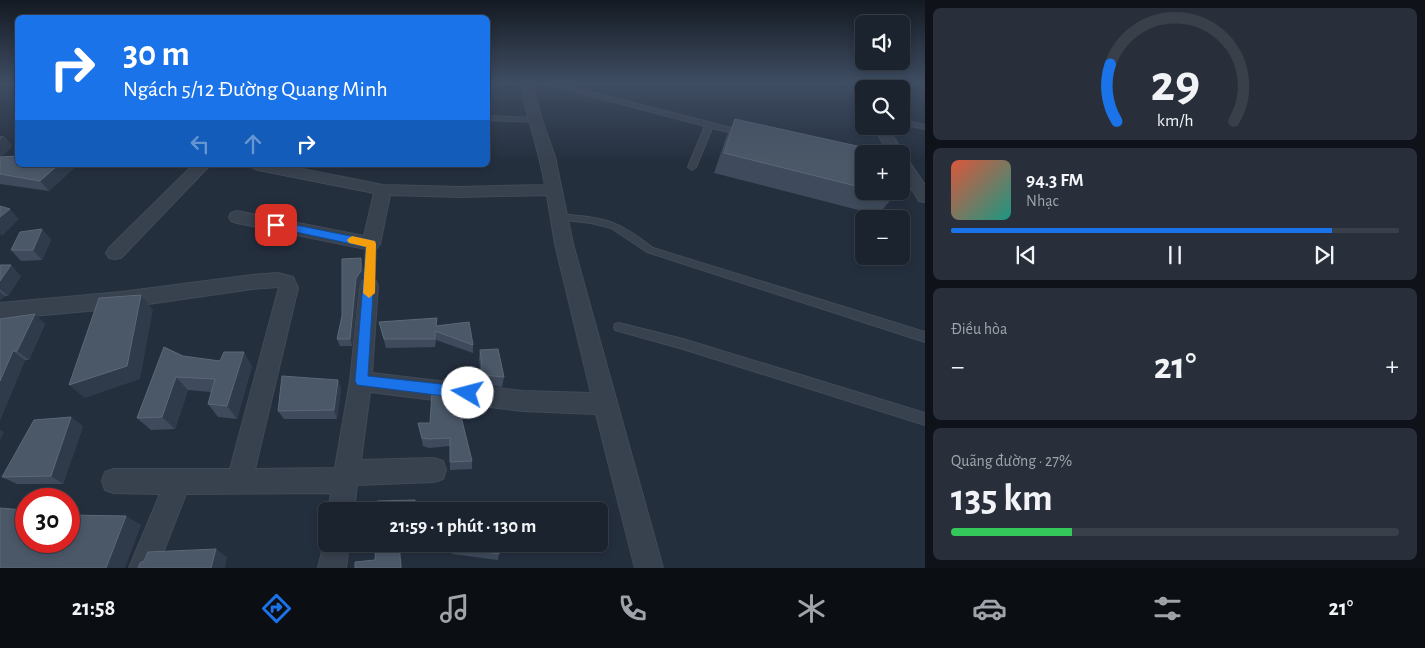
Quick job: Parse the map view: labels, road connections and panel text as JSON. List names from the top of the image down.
{
  "page": {
    "map_buttons": ["+", "−"],
    "turn": ["30 m", "Ngách 5/12 Đường Quang Minh"],
    "song": ["94.3 FM", "Nhạc"],
    "tile": [
      "Điều hòa",
      ["Quãng đường · 27%", "135 km"]
    ],
    "heat": ["−", "21°", "+"],
    "limit": "30",
    "trip": "21:59 · 1 phút · 130 m",
    "tabs": ["21:58", "21°"],
    "gauge": ["29", "km/h"]
  }
}
